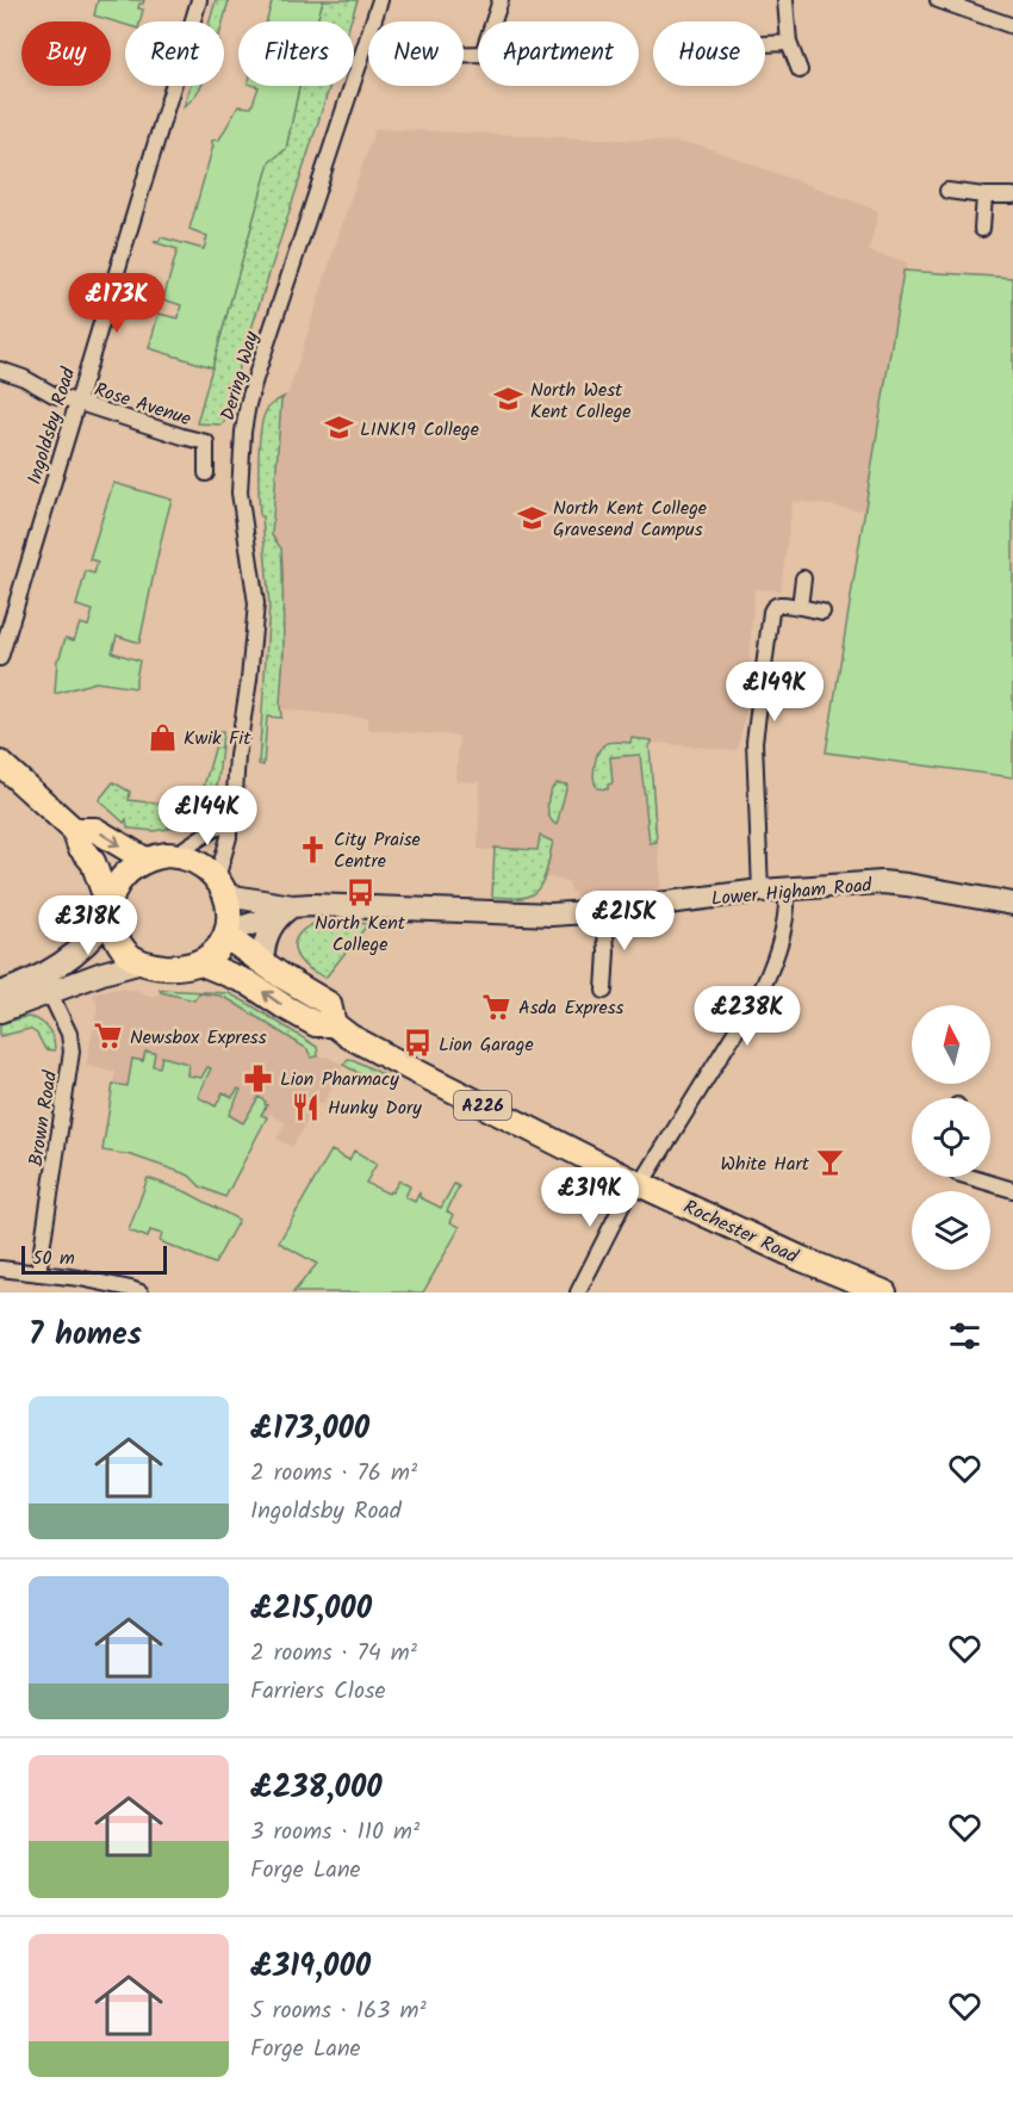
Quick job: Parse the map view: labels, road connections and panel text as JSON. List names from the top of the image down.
{
  "streets": {
    "main road": ["A226", "Rochester Road"],
    "street": [
      "Dering Way",
      "Rose Avenue",
      "Ingoldsby Road",
      "Lower Higham Road",
      "Brown Road"
    ]
  },
  "crossings": [
    ["Dering Way", "Lower Higham Road"],
    ["Dering Way", "A226"],
    ["Dering Way", "Rochester Road"],
    ["Rose Avenue", "Ingoldsby Road"],
    ["Lower Higham Road", "A226"],
    ["Lower Higham Road", "Rochester Road"],
    ["A226", "Rochester Road"]
  ],
  "places": {
    "school or university": ["North West Kent College", "LINK19 College", "North Kent College Gravesend Campus"],
    "shop": ["Kwik Fit"],
    "church": ["City Praise Centre"],
    "bus stop": ["North Kent College", "Lion Garage"],
    "supermarket": ["Asda Express", "Newsbox Express"],
    "pharmacy": ["Lion Pharmacy"],
    "restaurant": ["Hunky Dory"],
    "bar": ["White Hart"]
  },
  "scale_bar": "50 m",
  "north": "top",
  "page": {
    "chip": [
      "Buy",
      "Rent",
      "Filters",
      "New",
      "Apartment",
      "House"
    ],
    "price": [
      "£173K",
      "£149K",
      "£144K",
      "£215K",
      "£318K",
      "£238K",
      "£319K"
    ],
    "scale": "50 m",
    "heading": "7 homes",
    "list": [
      {
        "name": "£173,000",
        "note": "2 rooms · 76 m² · Ingoldsby Road"
      },
      {
        "name": "£215,000",
        "note": "2 rooms · 74 m² · Farriers Close"
      },
      {
        "name": "£238,000",
        "note": "3 rooms · 110 m² · Forge Lane"
      },
      {
        "name": "£319,000",
        "note": "5 rooms · 163 m² · Forge Lane"
      }
    ]
  }
}
